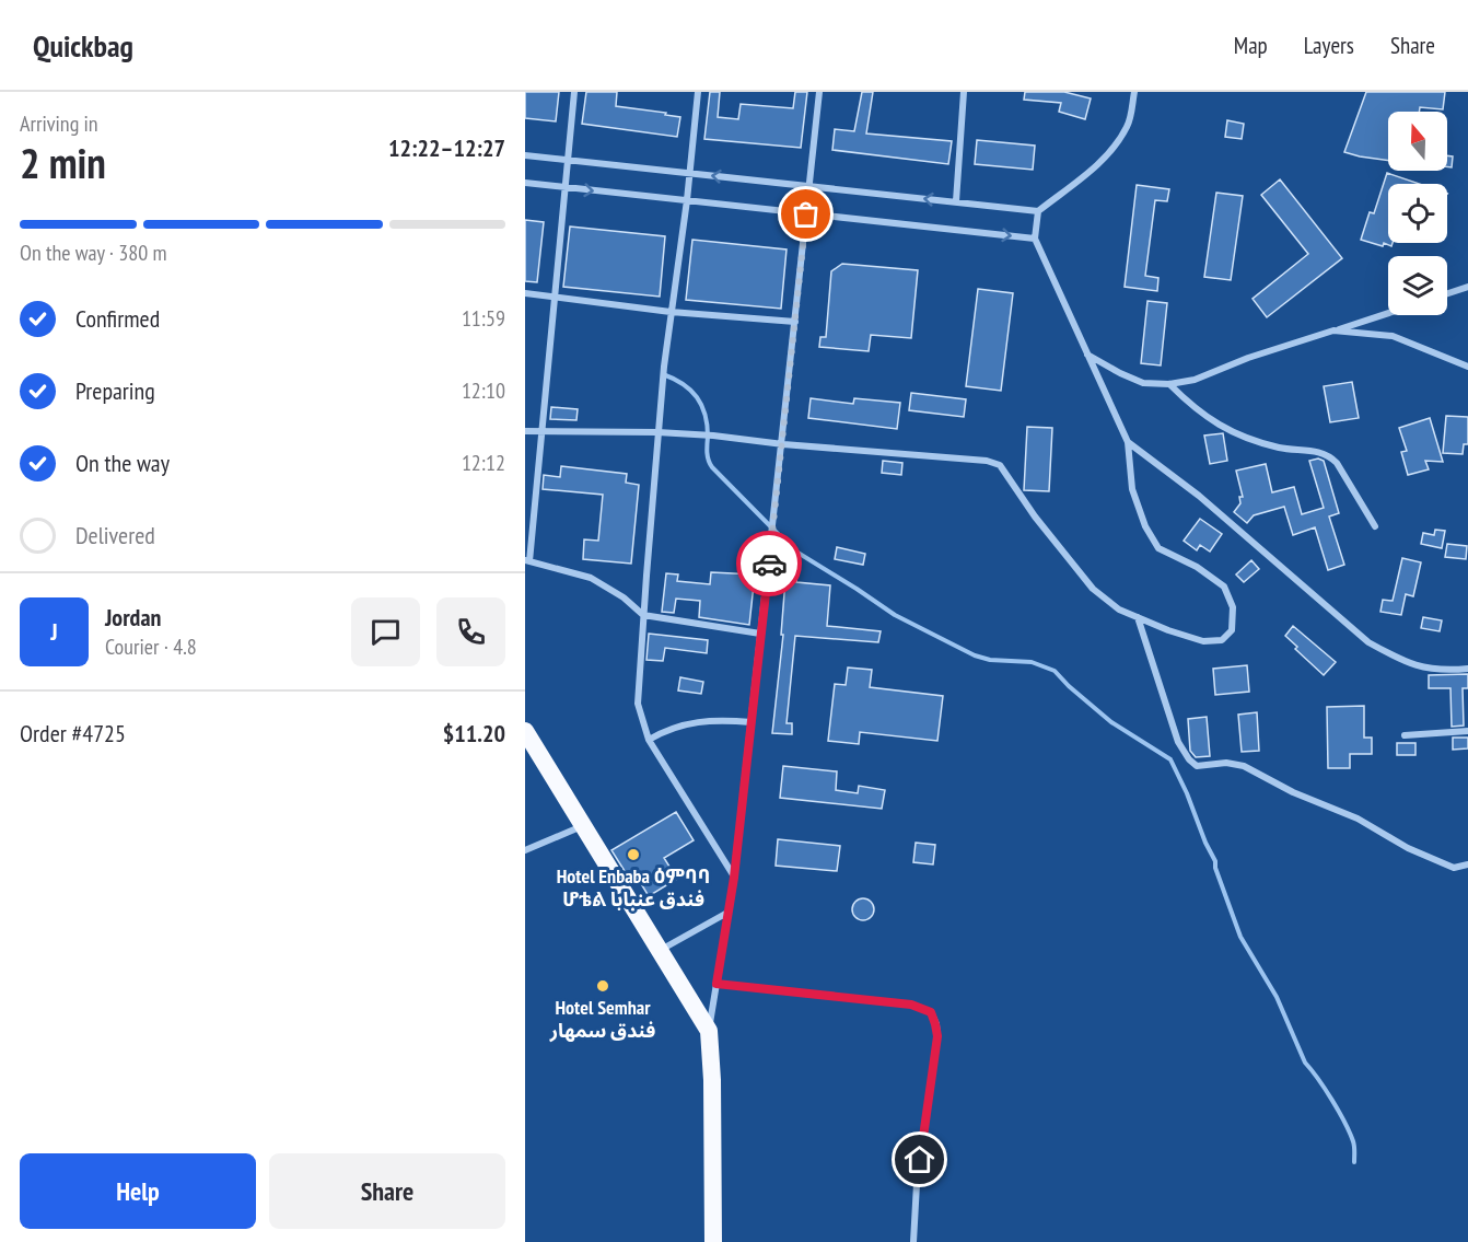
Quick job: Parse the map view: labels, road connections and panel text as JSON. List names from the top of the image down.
{
  "places": ["Hotel Enbaba ዕምባባ ሆቴል فندق عنبابا", "Hotel Semhar فندق سمهار"],
  "north": "top",
  "page": {
    "header": "Quickbag",
    "nav": ["Map", "Layers", "Share"],
    "heading": ["2 min", "Arriving in", "12:22–12:27"],
    "panel": [
      "Jordan",
      "Courier · 4.8",
      "Order #4725",
      "$11.20"
    ],
    "bar": "On the way · 380 m",
    "list": [
      ["Confirmed", "11:59"],
      ["Preparing", "12:10"],
      ["On the way", "12:12"],
      "Delivered"
    ],
    "round": "J",
    "buttons": ["Help", "Share"]
  }
}
